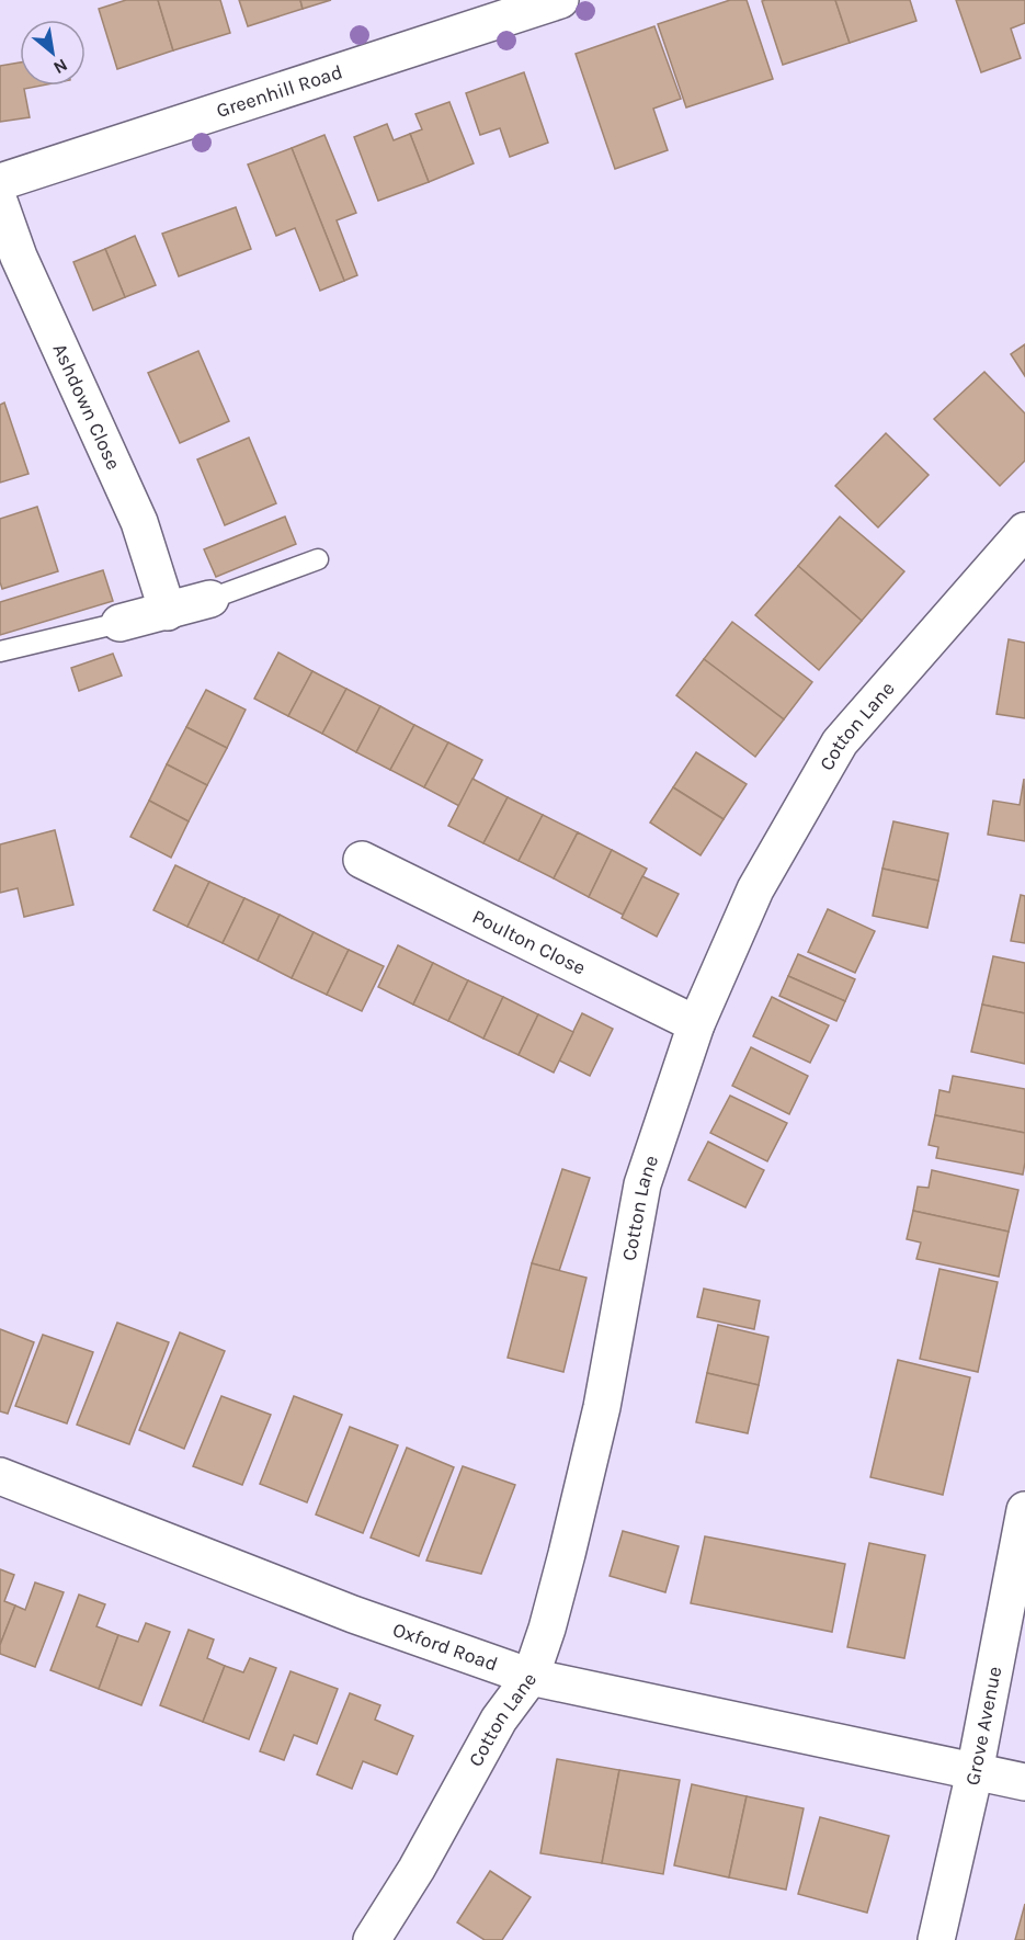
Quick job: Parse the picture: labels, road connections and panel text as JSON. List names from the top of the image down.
{
  "streets": {
    "street": [
      "Greenhill Road",
      "Ashdown Close",
      "Cotton Lane",
      "Poulton Close",
      "Oxford Road",
      "Grove Avenue"
    ]
  },
  "crossings": [
    ["Cotton Lane", "Poulton Close"],
    ["Cotton Lane", "Oxford Road"],
    ["Oxford Road", "Grove Avenue"]
  ],
  "north": "bottom right"
}
